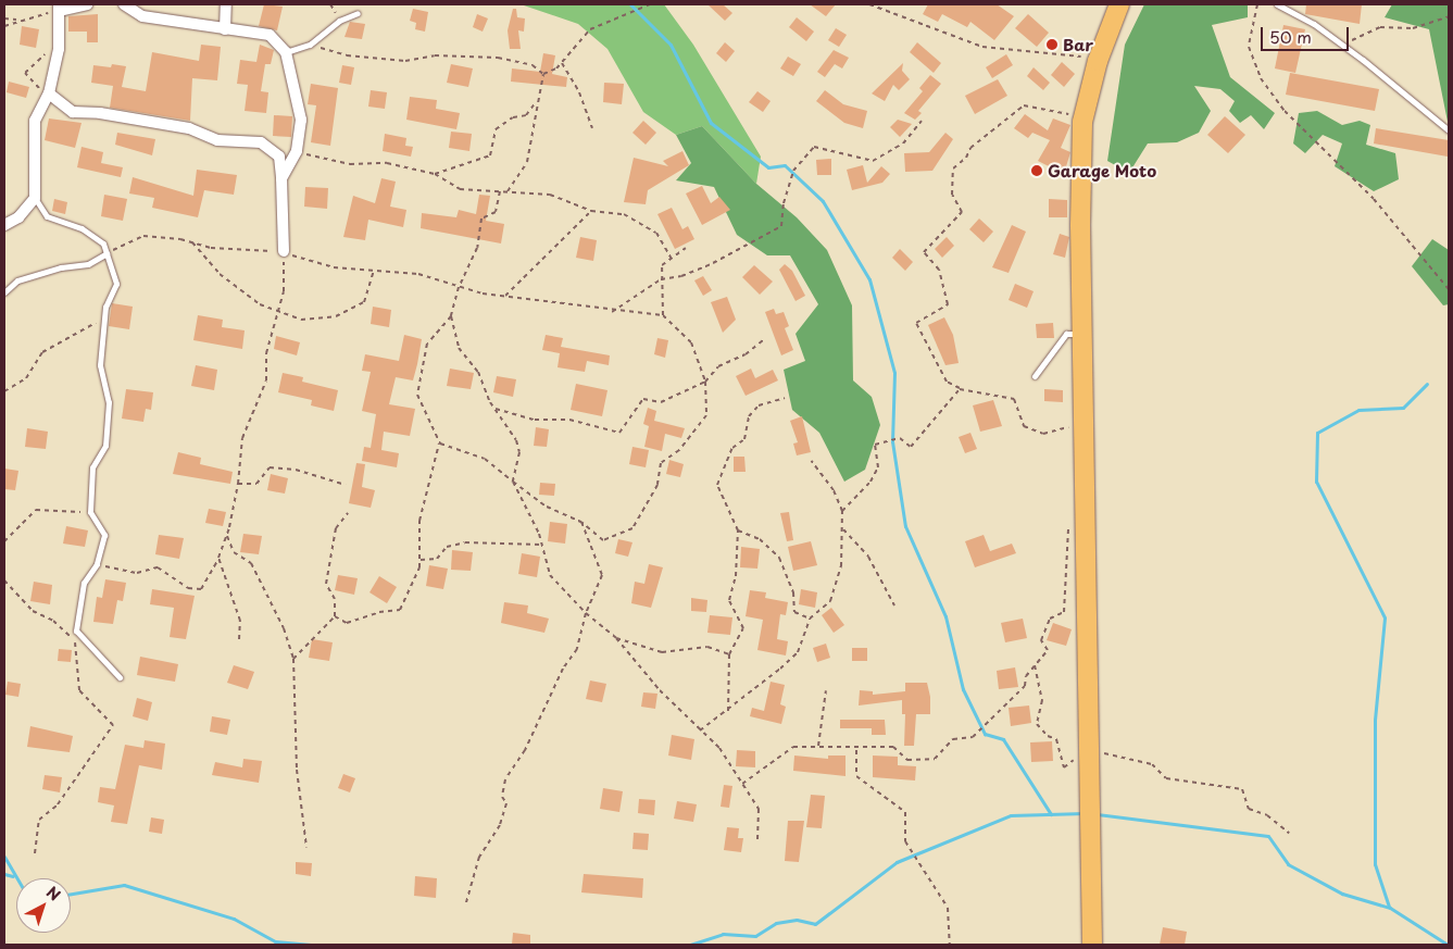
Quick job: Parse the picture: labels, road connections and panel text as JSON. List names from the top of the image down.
{
  "places": ["Bar", "Garage Moto"],
  "scale_bar": "50 m",
  "north": "top right"
}
